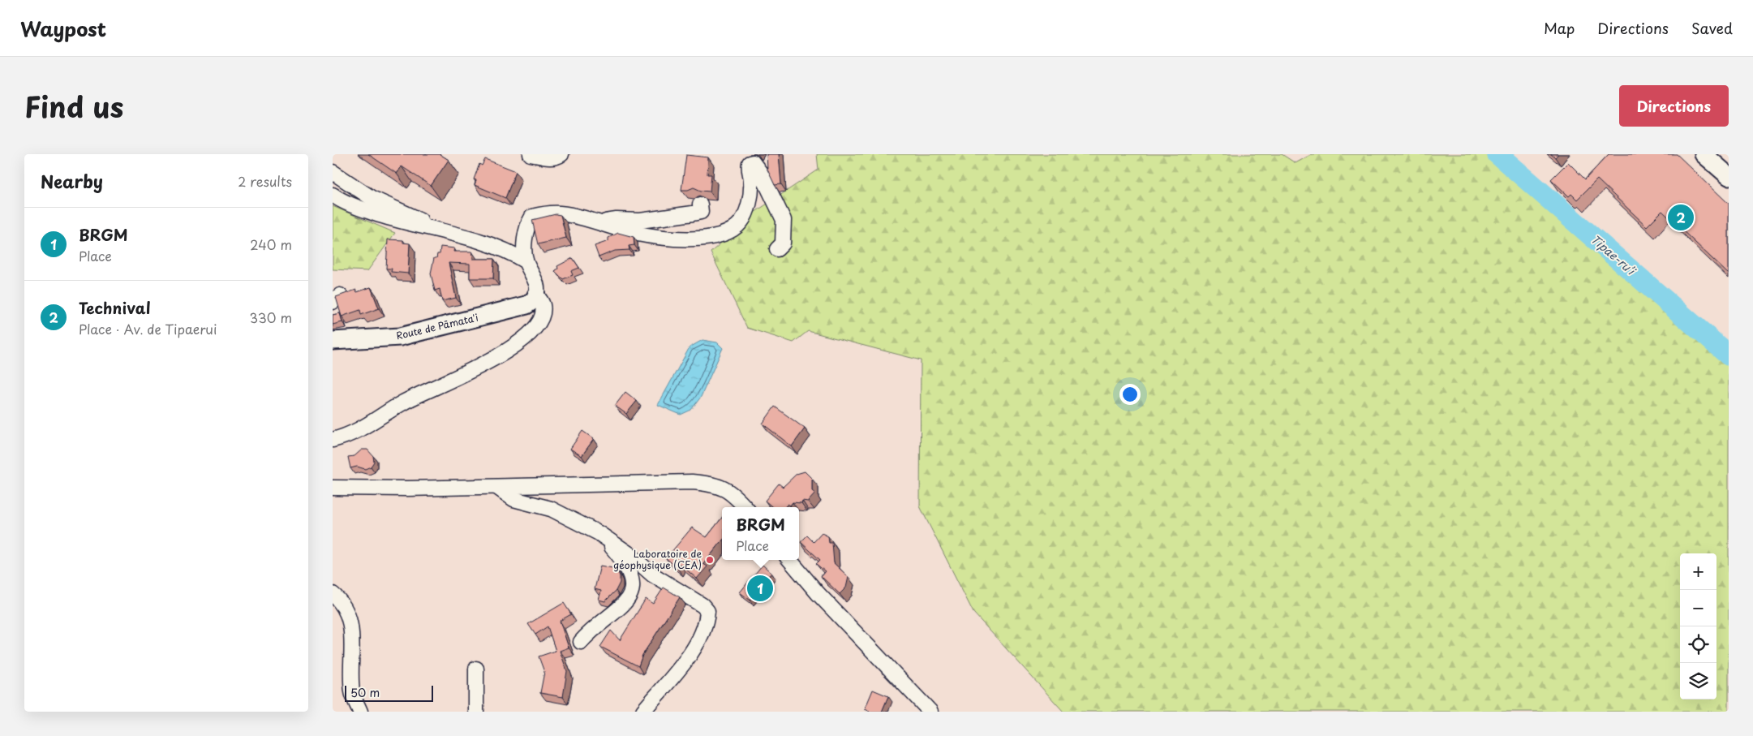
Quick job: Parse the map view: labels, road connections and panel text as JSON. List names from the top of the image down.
{
  "streets": {
    "main road": ["Route de Pāmata'i"]
  },
  "water": ["Tipae-ru’i"],
  "places": ["Laboratoire de géophysique (CEA)"],
  "scale_bar": "50 m",
  "page": {
    "header": "Waypost",
    "nav": ["Map", "Directions", "Saved"],
    "title": "Find us",
    "buttons": "Directions",
    "heading": ["Nearby", "2 results"],
    "pins": ["2", "1"],
    "list": [
      {
        "mark": "1",
        "name": "BRGM",
        "note": "Place",
        "value": "240 m"
      },
      {
        "mark": "2",
        "name": "Technival",
        "note": "Place · Av. de Tipaerui",
        "value": "330 m"
      }
    ],
    "popup": ["BRGM", "Place"],
    "map_buttons": ["+", "−"],
    "scale": "50 m"
  }
}
